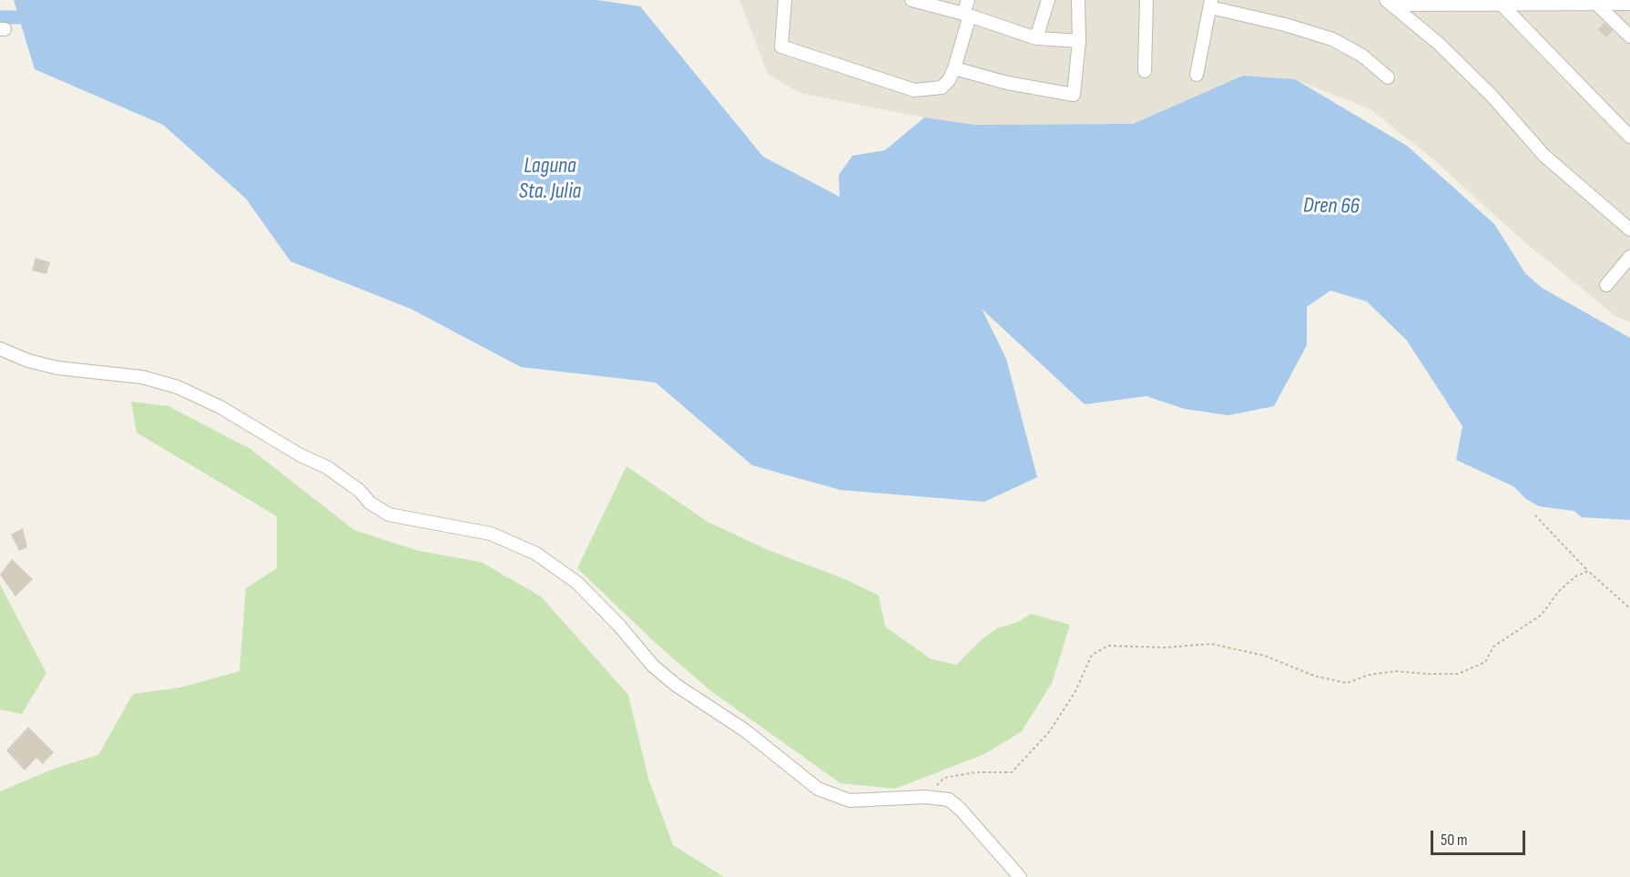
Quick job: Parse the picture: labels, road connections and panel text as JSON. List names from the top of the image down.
{
  "water": ["Laguna Sta. Julia", "Dren 66"],
  "scale_bar": "50 m"
}
